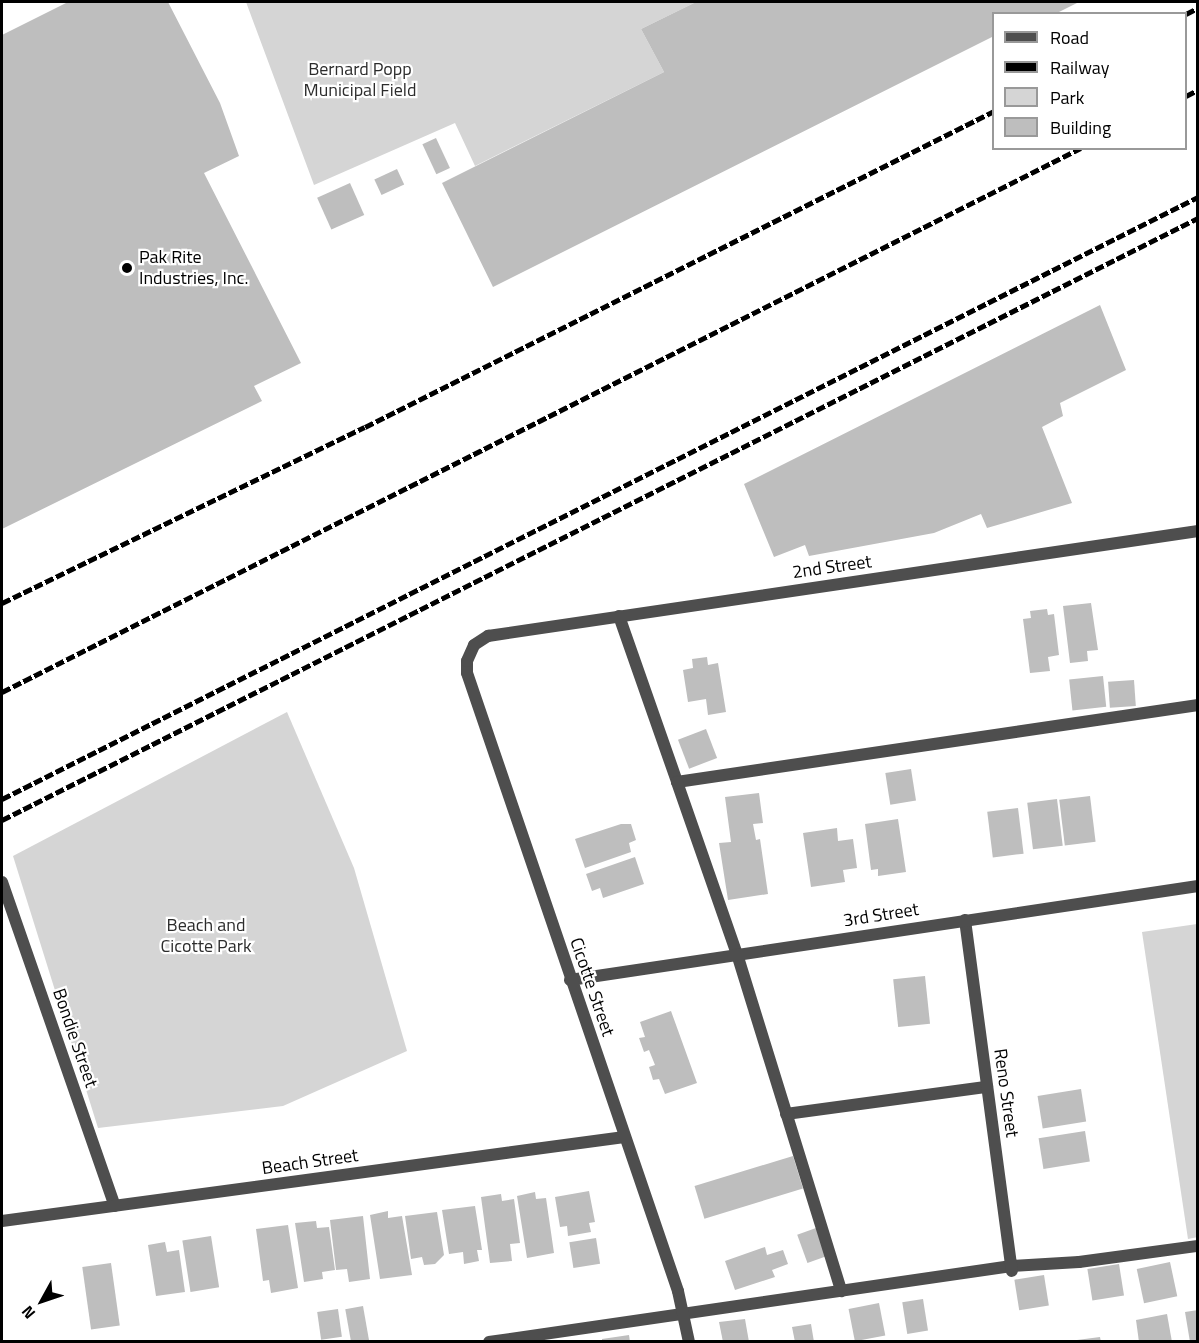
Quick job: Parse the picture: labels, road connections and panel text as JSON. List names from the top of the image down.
{
  "streets": {
    "street": [
      "2nd Street",
      "3rd Street",
      "Cicotte Street",
      "Bondie Street",
      "Reno Street",
      "Beach Street"
    ]
  },
  "crossings": [
    ["2nd Street", "Cicotte Street"],
    ["3rd Street", "Cicotte Street"],
    ["3rd Street", "Reno Street"],
    ["Cicotte Street", "Beach Street"],
    ["Bondie Street", "Beach Street"]
  ],
  "parks": ["Bernard Popp Municipal Field", "Beach and Cicotte Park"],
  "places": ["Pak Rite Industries, Inc."],
  "legend": [
    "Road",
    "Railway",
    "Park",
    "Building"
  ],
  "north": "bottom left"
}
